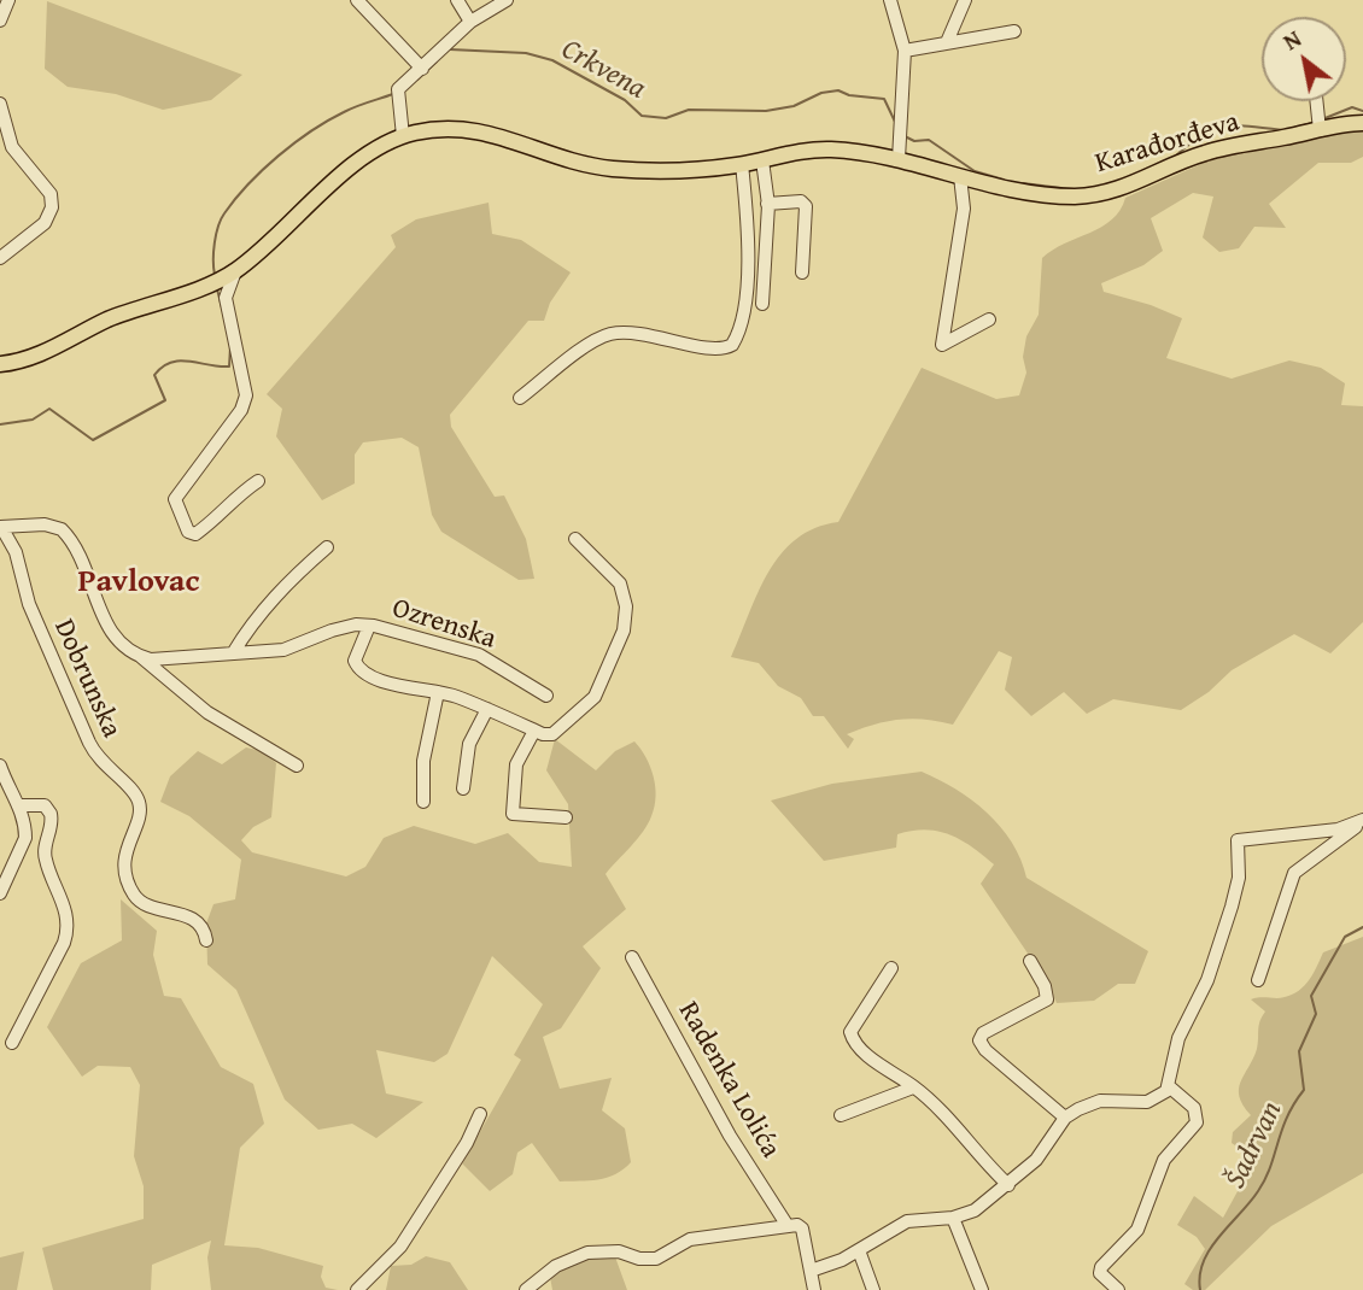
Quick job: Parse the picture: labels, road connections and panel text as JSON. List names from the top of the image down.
{
  "streets": {
    "main road": ["Karađorđeva"],
    "street": ["Ozrenska", "Dobrunska", "Radenka Lolića"]
  },
  "districts": ["Pavlovac"],
  "water": ["Crkvena", "Šadrvan"],
  "north": "top left"
}
